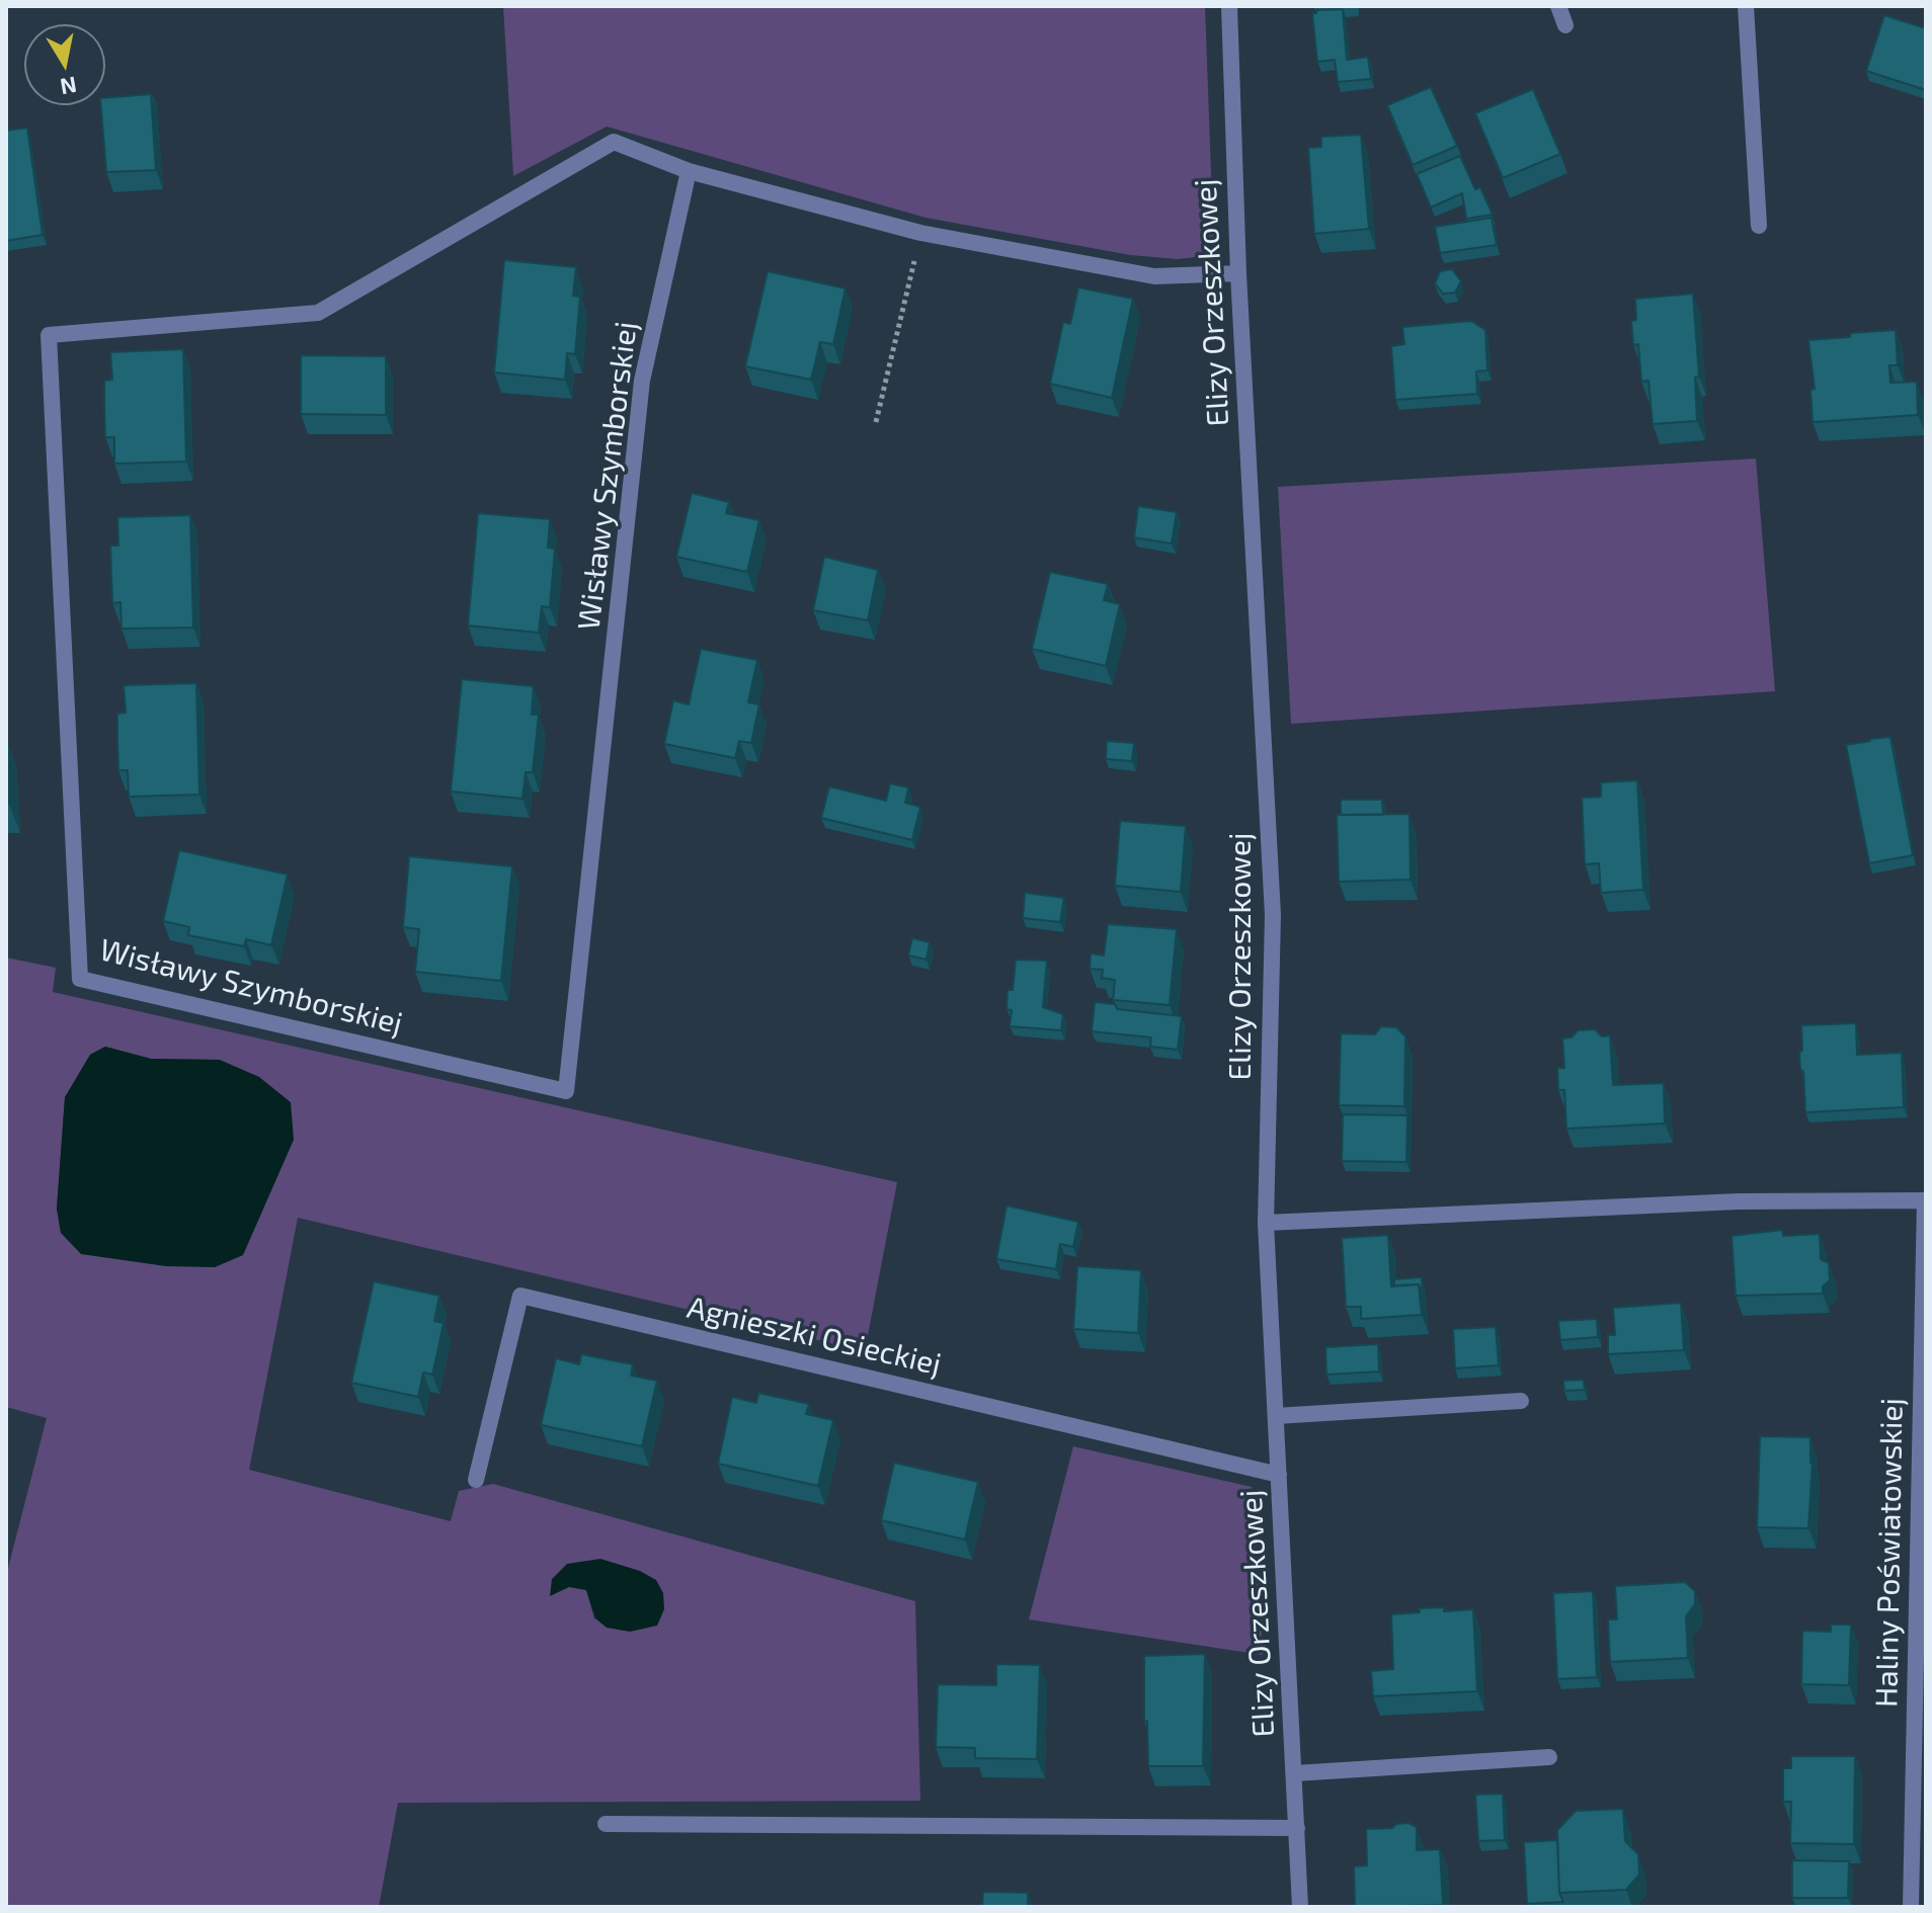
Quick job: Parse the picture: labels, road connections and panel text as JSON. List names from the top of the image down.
{
  "streets": {
    "street": [
      "Elizy Orzeszkowej",
      "Wisławy Szymborskiej",
      "Agnieszki Osieckiej",
      "Haliny Poświatowskiej"
    ]
  },
  "crossings": [
    ["Elizy Orzeszkowej", "Wisławy Szymborskiej"],
    ["Elizy Orzeszkowej", "Agnieszki Osieckiej"],
    ["Elizy Orzeszkowej", "Haliny Poświatowskiej"]
  ],
  "north": "bottom"
}
